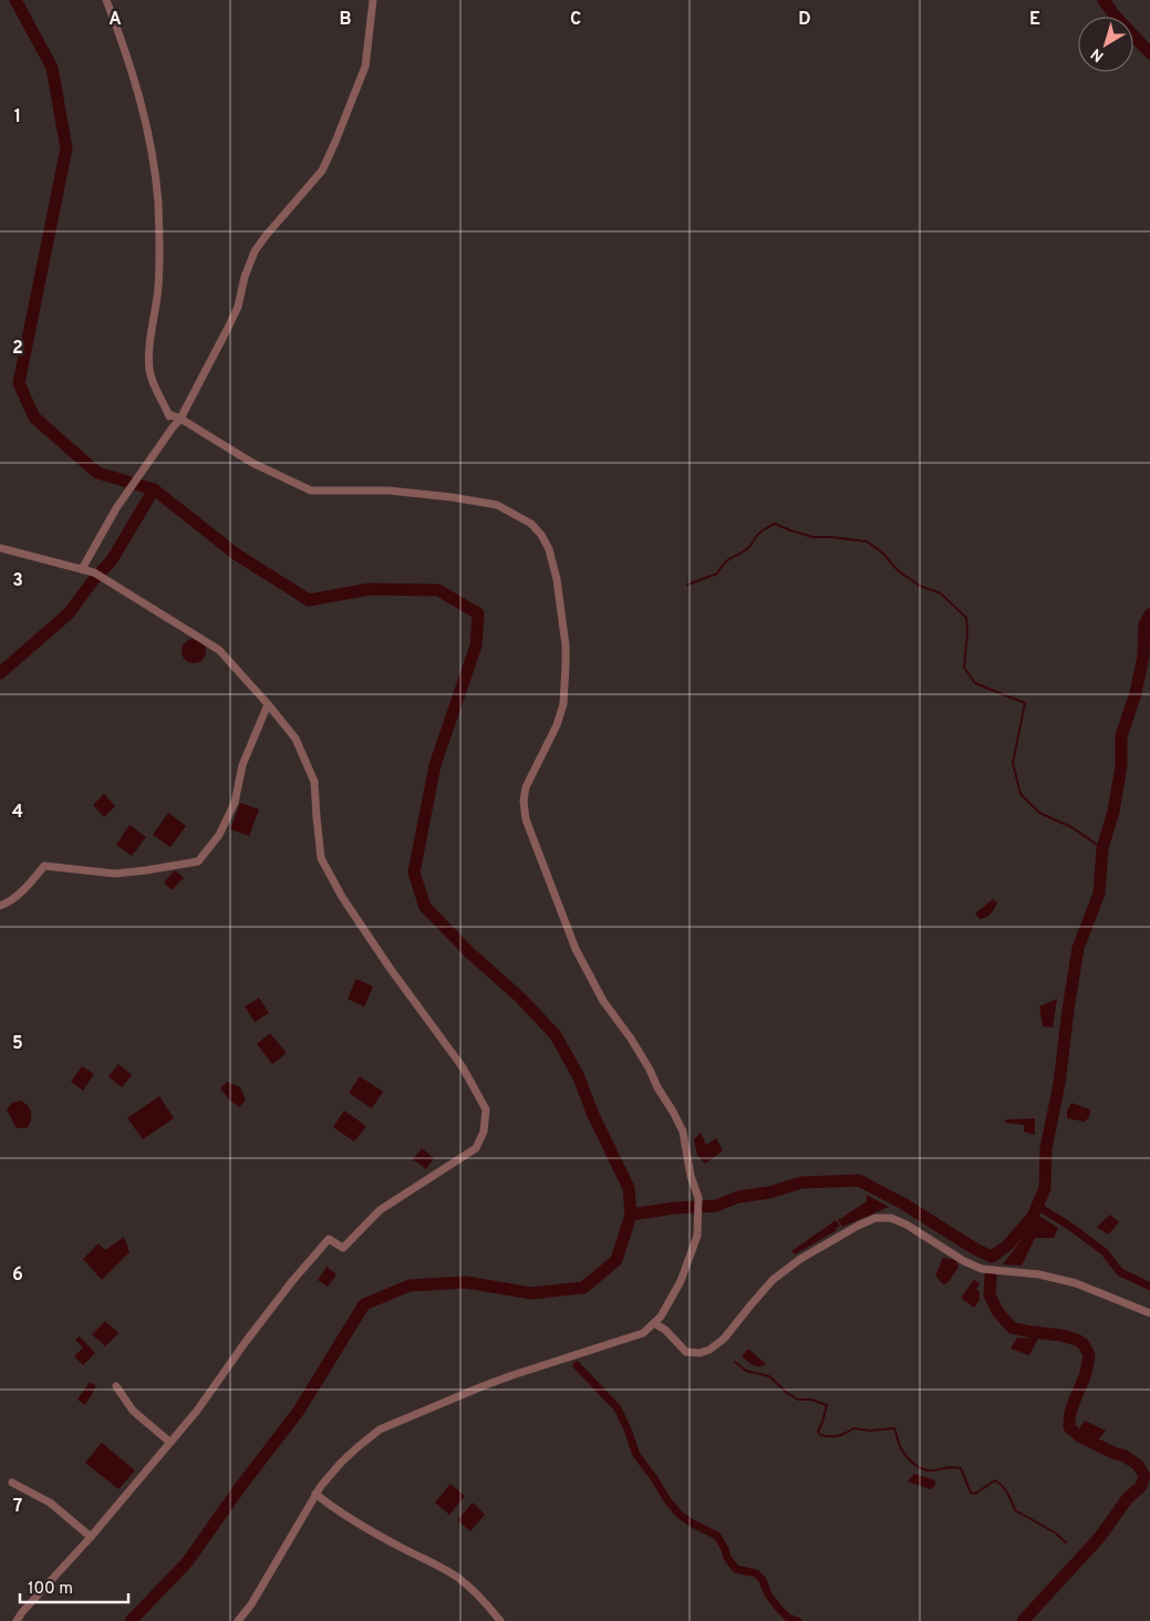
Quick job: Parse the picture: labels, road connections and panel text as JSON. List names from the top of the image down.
{
  "scale_bar": "100 m",
  "north": "bottom left",
  "grid": {
    "columns": [
      "A",
      "B",
      "C",
      "D",
      "E"
    ],
    "rows": [
      "1",
      "2",
      "3",
      "4",
      "5",
      "6",
      "7"
    ]
  }
}
